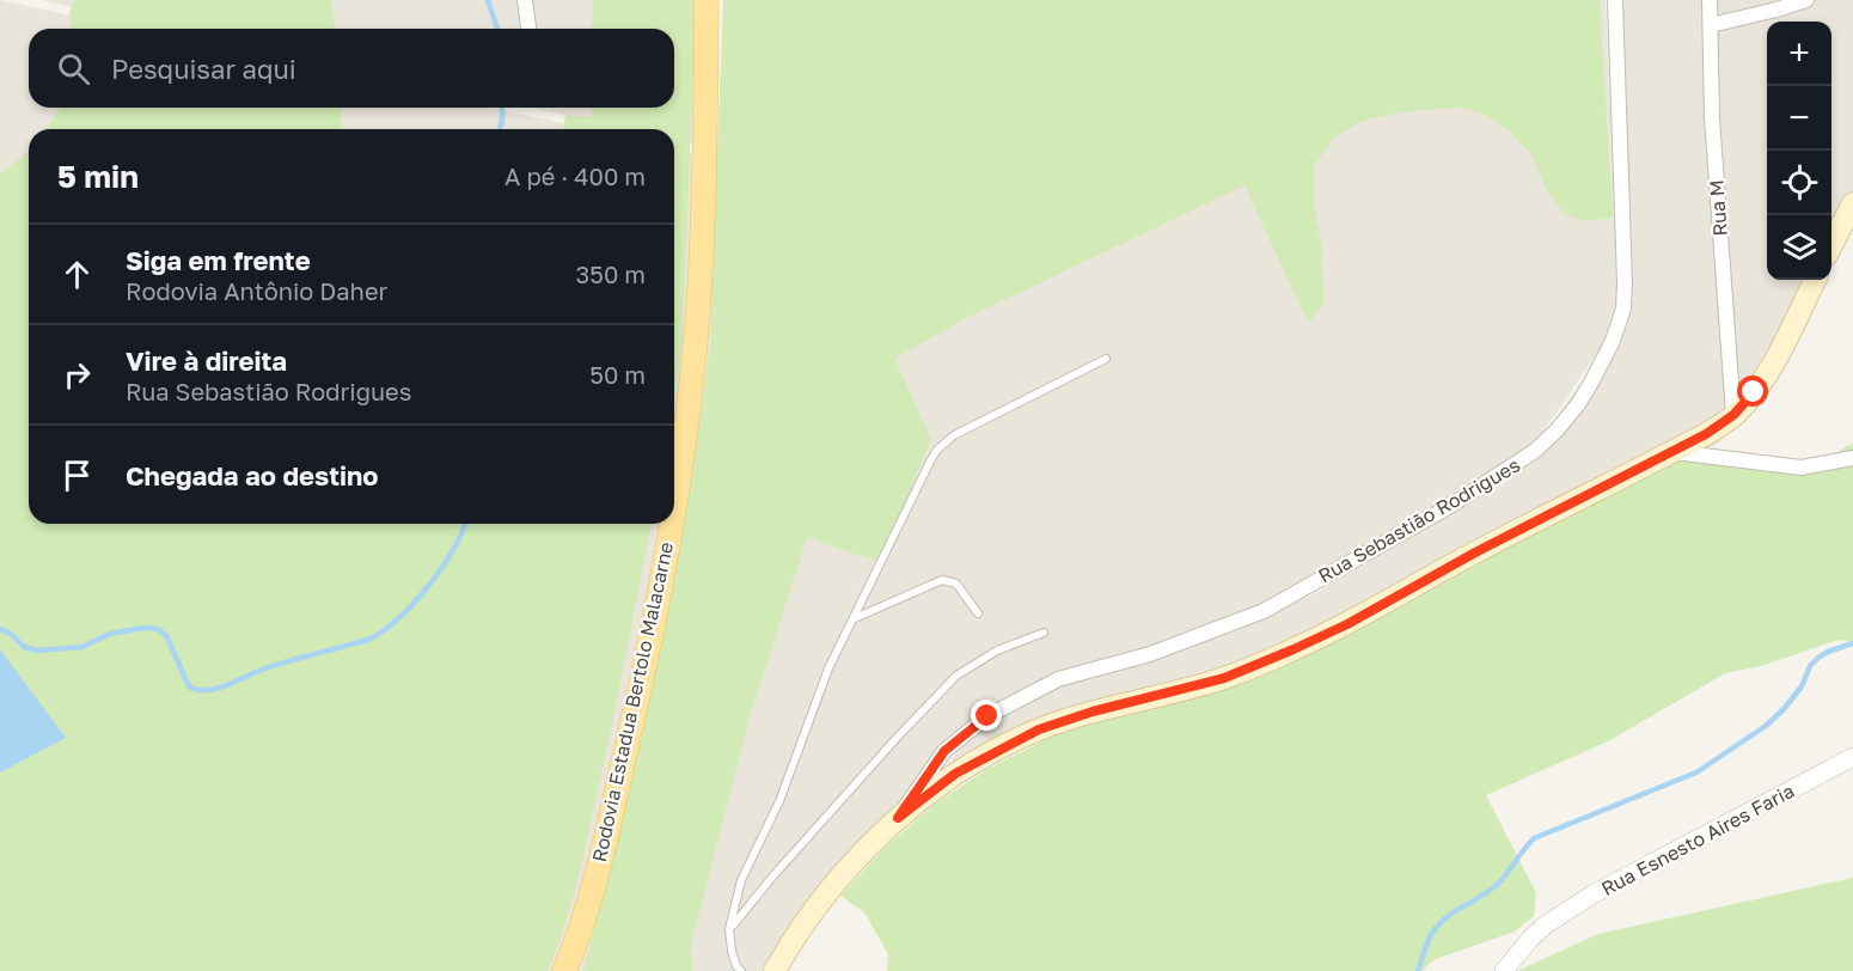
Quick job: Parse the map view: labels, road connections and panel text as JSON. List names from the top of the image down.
{
  "streets": {
    "main road": ["Rodovia Estadua Bertolo Malacarne"],
    "street": ["Rua M", "Rua Sebastião Rodrigues", "Rua Esnesto Aires Faria"]
  },
  "page": {
    "map_buttons": ["+", "−"],
    "search": "Pesquisar aqui",
    "heading": ["5 min", "A pé · 400 m"],
    "list": [
      ["Siga em frente", "Rodovia Antônio Daher", "350 m"],
      ["Vire à direita", "Rua Sebastião Rodrigues", "50 m"],
      "Chegada ao destino"
    ]
  }
}
